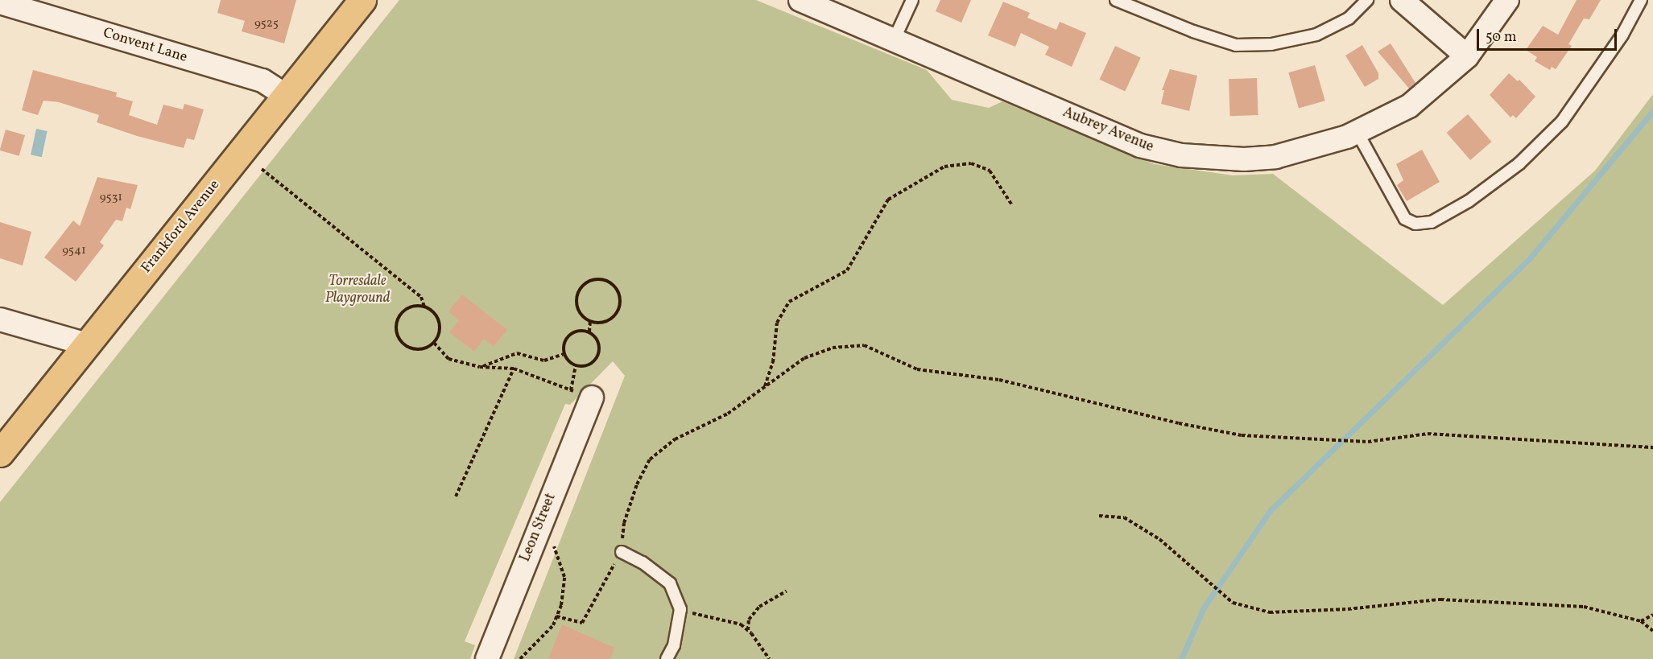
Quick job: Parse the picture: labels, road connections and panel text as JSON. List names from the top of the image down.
{
  "streets": {
    "main road": ["Frankford Avenue"],
    "street": ["Convent Lane", "Aubrey Avenue", "Leon Street"]
  },
  "crossings": [
    ["Convent Lane", "Frankford Avenue"]
  ],
  "parks": ["Torresdale Playground"],
  "house_numbers": ["9525", "9531", "9541"],
  "scale_bar": "50 m"
}
